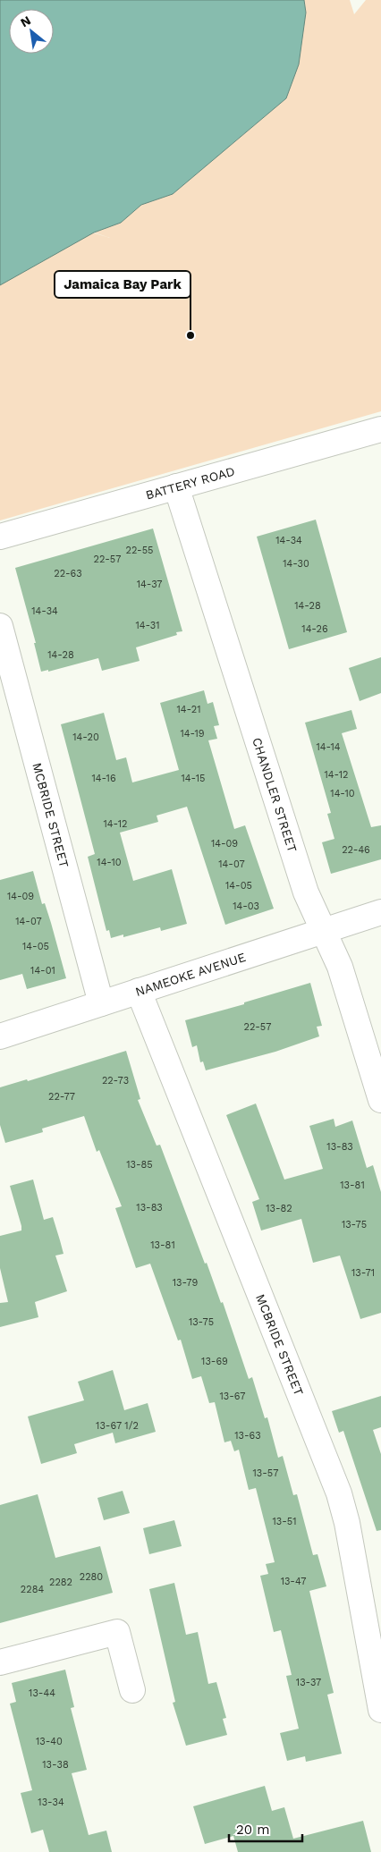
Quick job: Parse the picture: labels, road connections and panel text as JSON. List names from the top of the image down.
{
  "streets": {
    "street": [
      "BATTERY ROAD",
      "CHANDLER STREET",
      "MCBRIDE STREET",
      "NAMEOKE AVENUE"
    ]
  },
  "crossings": [
    ["BATTERY ROAD", "CHANDLER STREET"],
    ["CHANDLER STREET", "NAMEOKE AVENUE"],
    ["MCBRIDE STREET", "NAMEOKE AVENUE"]
  ],
  "places": ["Jamaica Bay Park"],
  "house_numbers": [
    "14-34",
    "22-55",
    "22-57",
    "14-30",
    "22-63",
    "14-37",
    "14-28",
    "14-34",
    "14-31",
    "14-26",
    "14-28",
    "14-21",
    "14-19",
    "14-20",
    "14-14",
    "14-12",
    "14-16",
    "14-15",
    "14-10",
    "14-12",
    "14-09",
    "22-46",
    "14-10",
    "14-07",
    "14-05",
    "14-09",
    "14-03",
    "14-07",
    "14-05",
    "14-01",
    "22-57",
    "22-73",
    "22-77",
    "13-83",
    "13-85",
    "13-81",
    "13-83",
    "13-82",
    "13-75",
    "13-81",
    "13-71",
    "13-79",
    "13-75",
    "13-69",
    "13-67",
    "13-67 1/2",
    "13-63",
    "13-57",
    "13-51",
    "2280",
    "13-47",
    "2282",
    "2284",
    "13-37",
    "13-44",
    "13-40",
    "13-38",
    "13-34"
  ],
  "scale_bar": "20 m",
  "north": "top left"
}
